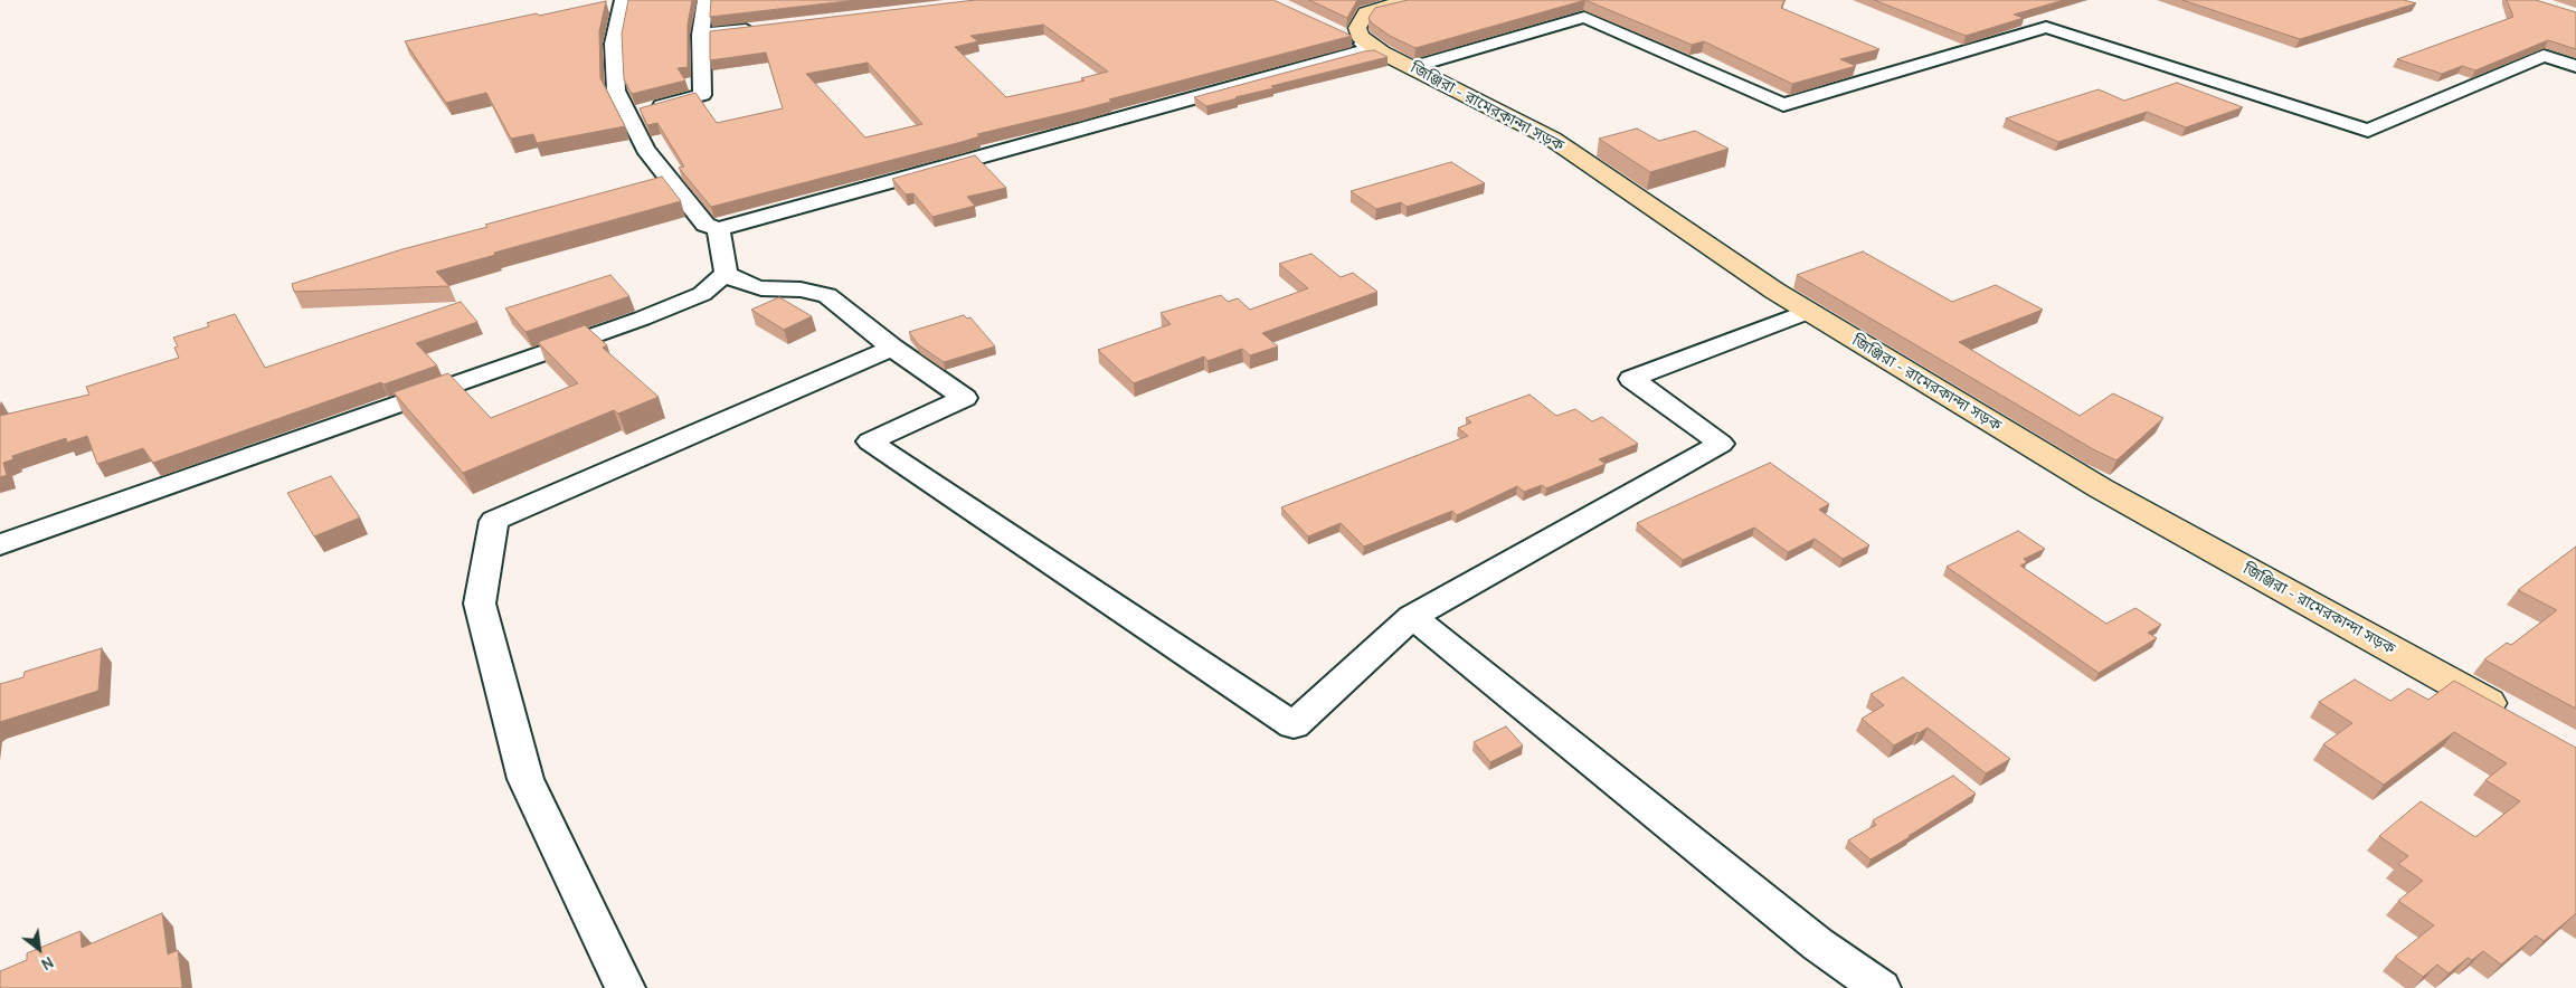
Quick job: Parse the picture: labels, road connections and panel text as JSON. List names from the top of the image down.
{
  "streets": {
    "main road": ["জিঞ্জিরা - রামেরকান্দা সড়ক"]
  },
  "north": "bottom right"
}
